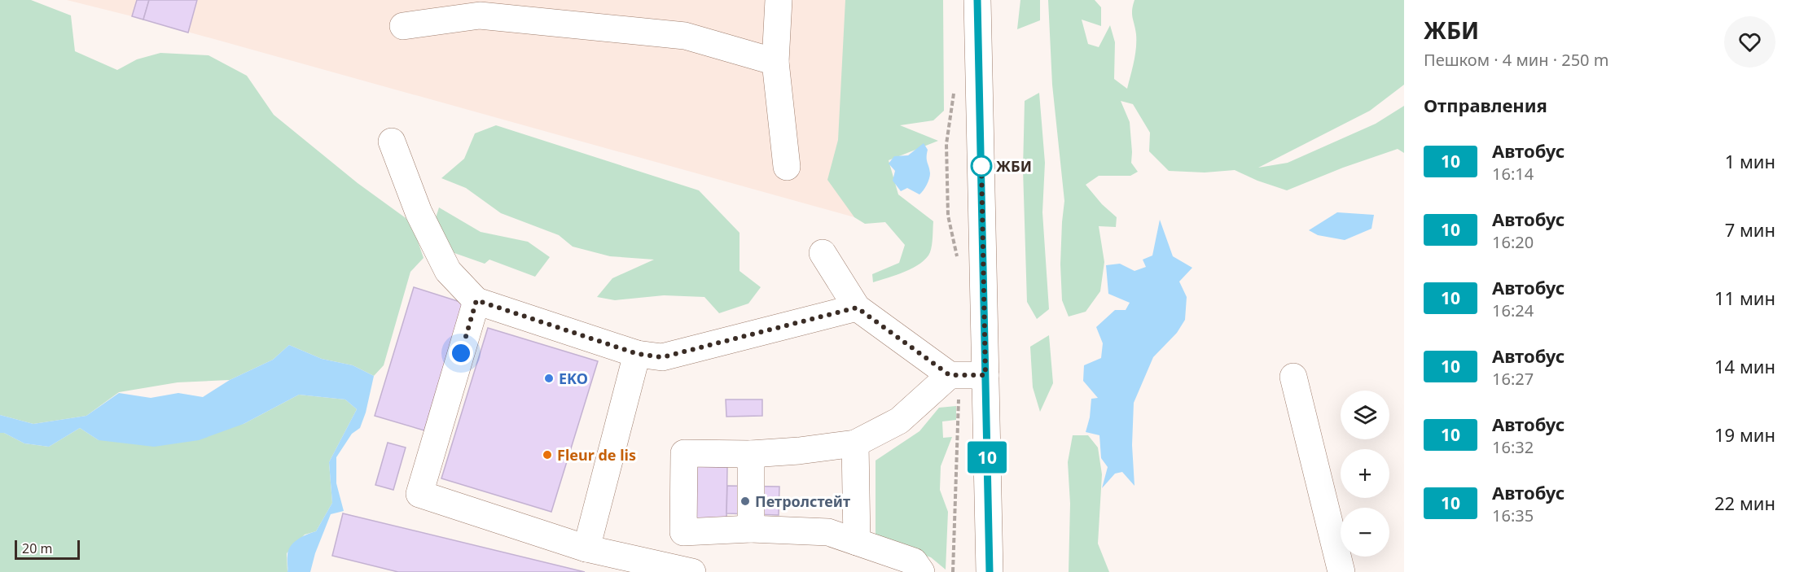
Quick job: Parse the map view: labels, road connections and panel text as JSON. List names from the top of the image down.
{
  "places": [
    "ЖБИ",
    "EKO",
    "Fleur de lis",
    "Петролстейт"
  ],
  "lines": ["bus line 10"],
  "scale_bar": "20 m",
  "page": {
    "on_map": "10",
    "heading": [
      ["ЖБИ", "Пешком · 4 мин · 250 m"],
      "Отправления"
    ],
    "list": [
      {
        "mark": "10",
        "name": "Автобус",
        "note": "16:14",
        "value": "1 мин"
      },
      {
        "mark": "10",
        "name": "Автобус",
        "note": "16:20",
        "value": "7 мин"
      },
      {
        "mark": "10",
        "name": "Автобус",
        "note": "16:24",
        "value": "11 мин"
      },
      {
        "mark": "10",
        "name": "Автобус",
        "note": "16:27",
        "value": "14 мин"
      },
      {
        "mark": "10",
        "name": "Автобус",
        "note": "16:32",
        "value": "19 мин"
      },
      {
        "mark": "10",
        "name": "Автобус",
        "note": "16:35",
        "value": "22 мин"
      }
    ],
    "map_buttons": ["+", "−"],
    "scale": "20 m"
  }
}
